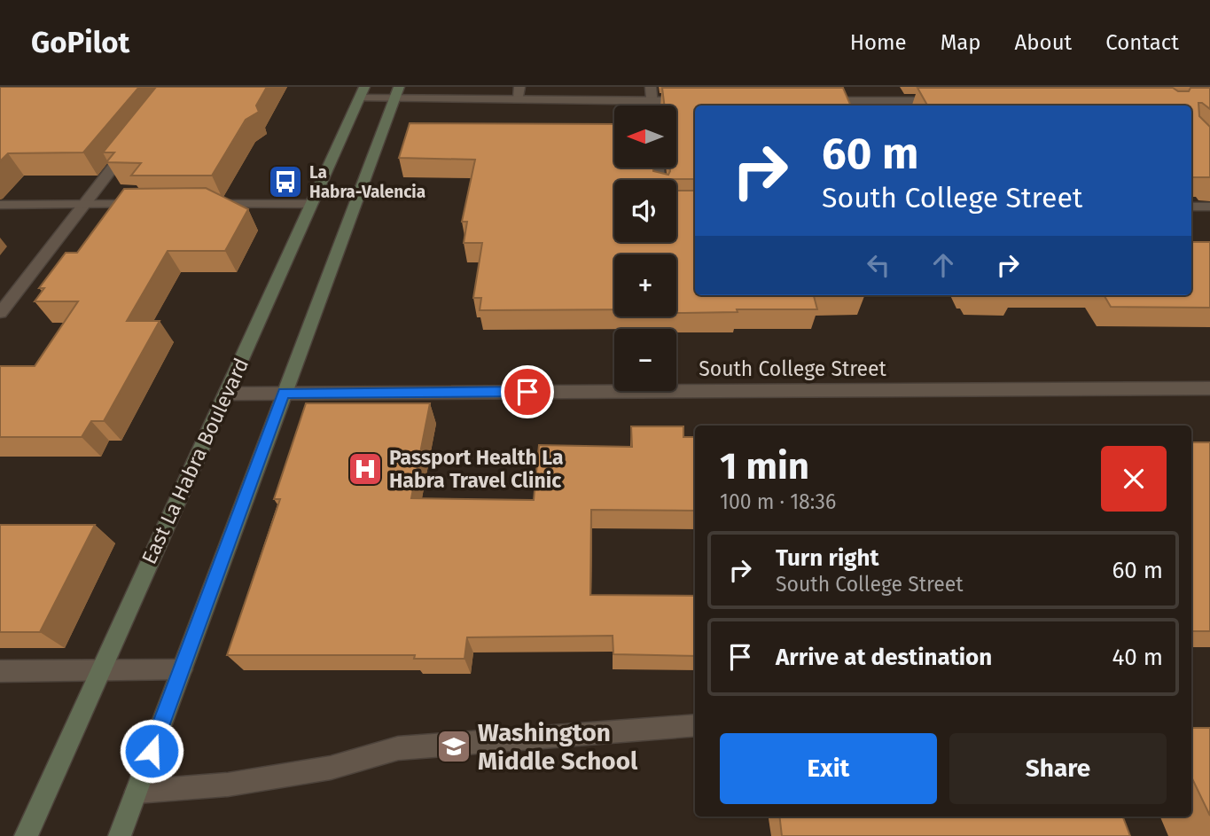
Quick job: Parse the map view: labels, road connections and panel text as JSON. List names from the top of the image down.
{
  "streets": {
    "main road": ["East La Habra Boulevard"],
    "street": ["South College Street"]
  },
  "crossings": [
    ["South College Street", "East La Habra Boulevard"]
  ],
  "places": {
    "bus stop": ["La Habra-Valencia"],
    "hospital": ["Passport Health La Habra Travel Clinic"],
    "school or university": ["Washington Middle School"]
  },
  "north": "left",
  "page": {
    "header": "GoPilot",
    "nav": [
      "Home",
      "Map",
      "About",
      "Contact"
    ],
    "map_buttons": ["+", "−"],
    "turn": ["60 m", "South College Street"],
    "heading": ["1 min", "100 m · 18:36"],
    "list": [
      {
        "name": "Turn right",
        "note": "South College Street",
        "value": "60 m"
      },
      {
        "name": "Arrive at destination",
        "value": "40 m"
      }
    ],
    "buttons": ["Exit", "Share"]
  }
}
